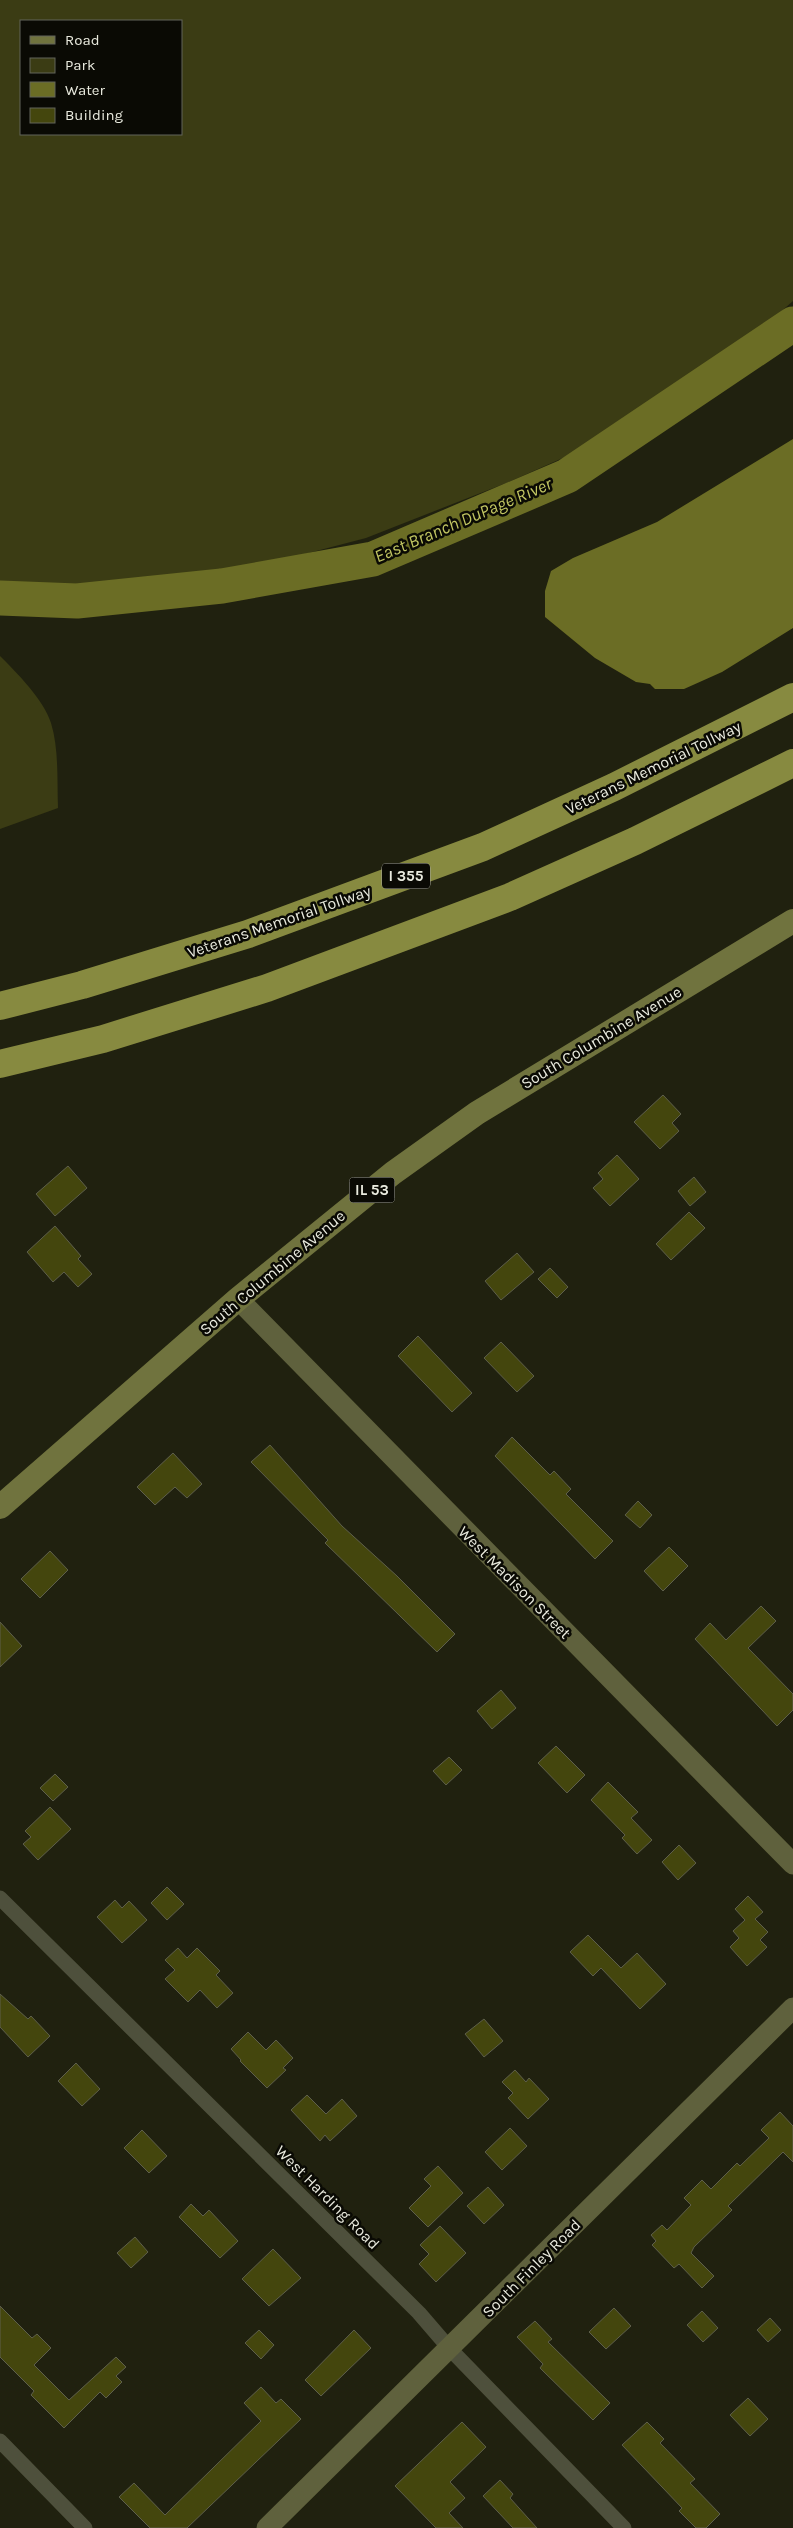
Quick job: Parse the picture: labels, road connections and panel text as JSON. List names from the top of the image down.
{
  "streets": {
    "highway": ["Veterans Memorial Tollway", "I 355"],
    "main road": ["South Columbine Avenue", "IL 53"],
    "street": ["West Madison Street", "West Harding Road", "South Finley Road"]
  },
  "crossings": [
    ["South Columbine Avenue", "West Madison Street"],
    ["West Harding Road", "South Finley Road"]
  ],
  "water": ["East Branch DuPage River"],
  "legend": [
    "Road",
    "Park",
    "Water",
    "Building"
  ]
}
